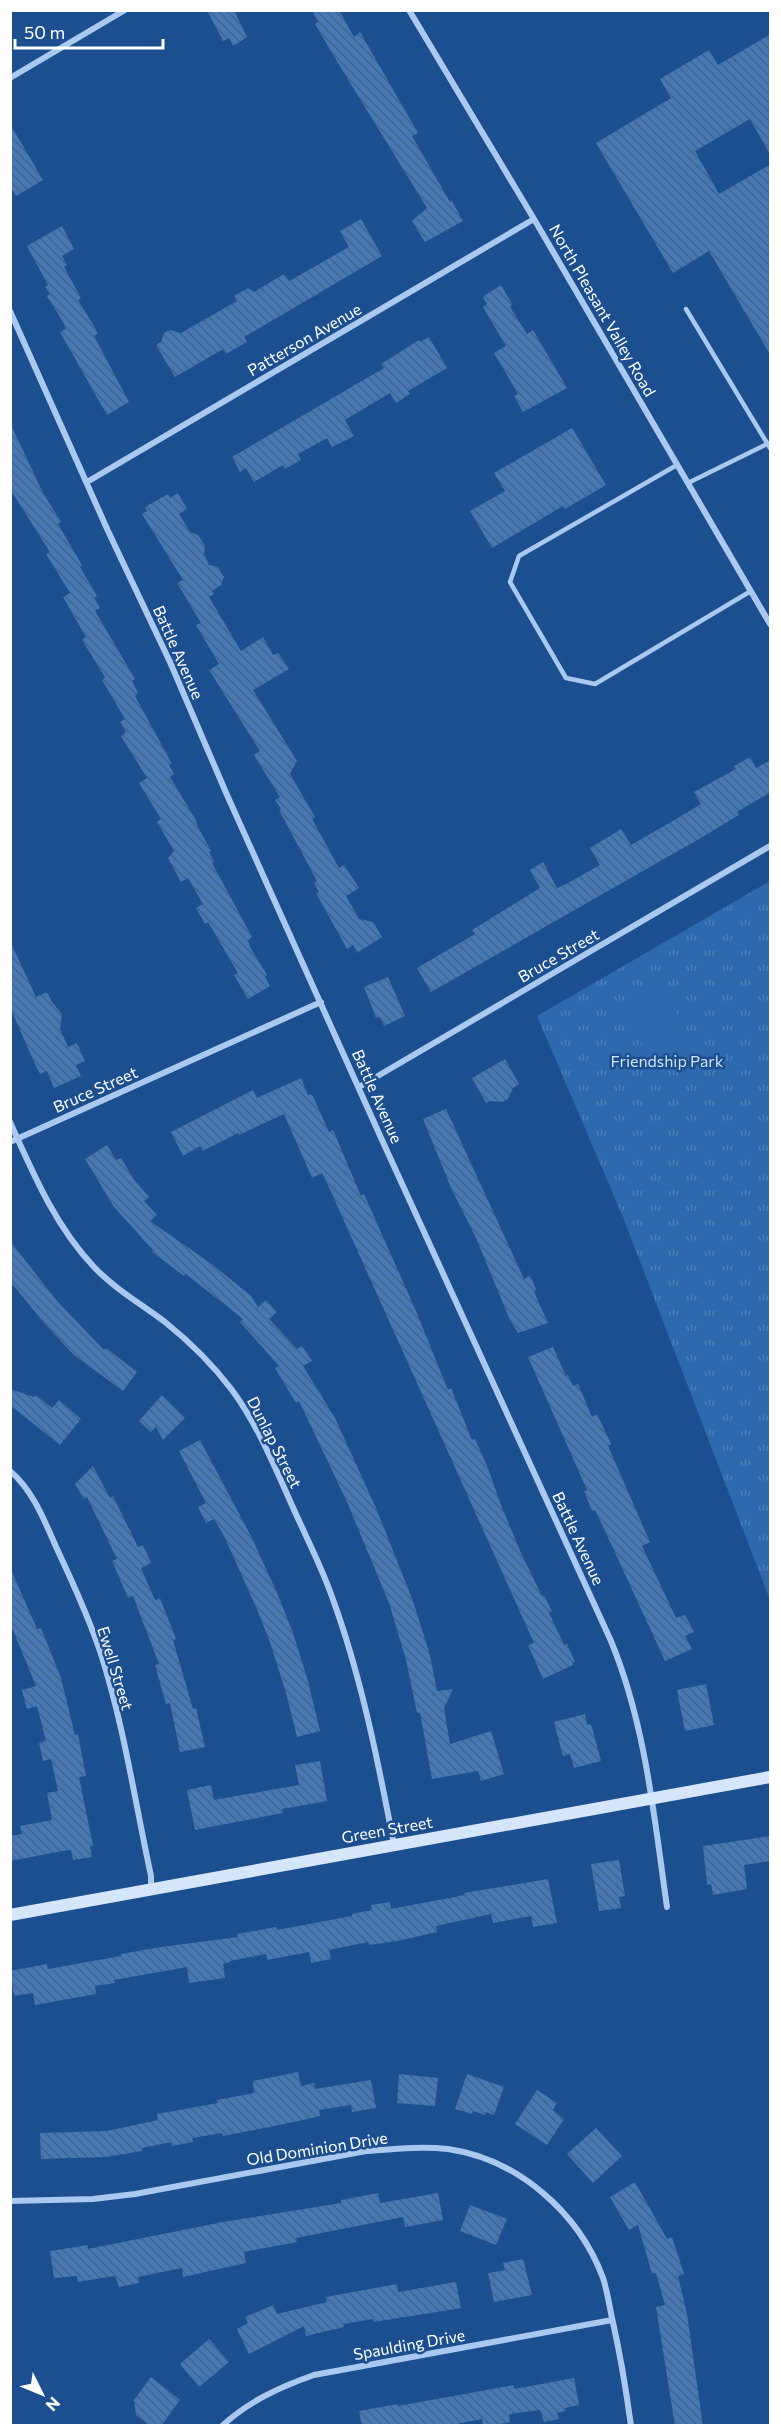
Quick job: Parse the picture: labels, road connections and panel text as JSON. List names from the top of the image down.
{
  "streets": {
    "street": [
      "North Pleasant Valley Road",
      "Patterson Avenue",
      "Battle Avenue",
      "Bruce Street",
      "Dunlap Street",
      "Ewell Street",
      "Green Street",
      "Old Dominion Drive",
      "Spaulding Drive"
    ]
  },
  "crossings": [
    ["North Pleasant Valley Road", "Patterson Avenue"],
    ["Patterson Avenue", "Battle Avenue"],
    ["Battle Avenue", "Bruce Street"],
    ["Battle Avenue", "Green Street"],
    ["Bruce Street", "Dunlap Street"],
    ["Dunlap Street", "Green Street"],
    ["Ewell Street", "Green Street"],
    ["Old Dominion Drive", "Spaulding Drive"]
  ],
  "parks": ["Friendship Park"],
  "scale_bar": "50 m",
  "north": "bottom right"
}
